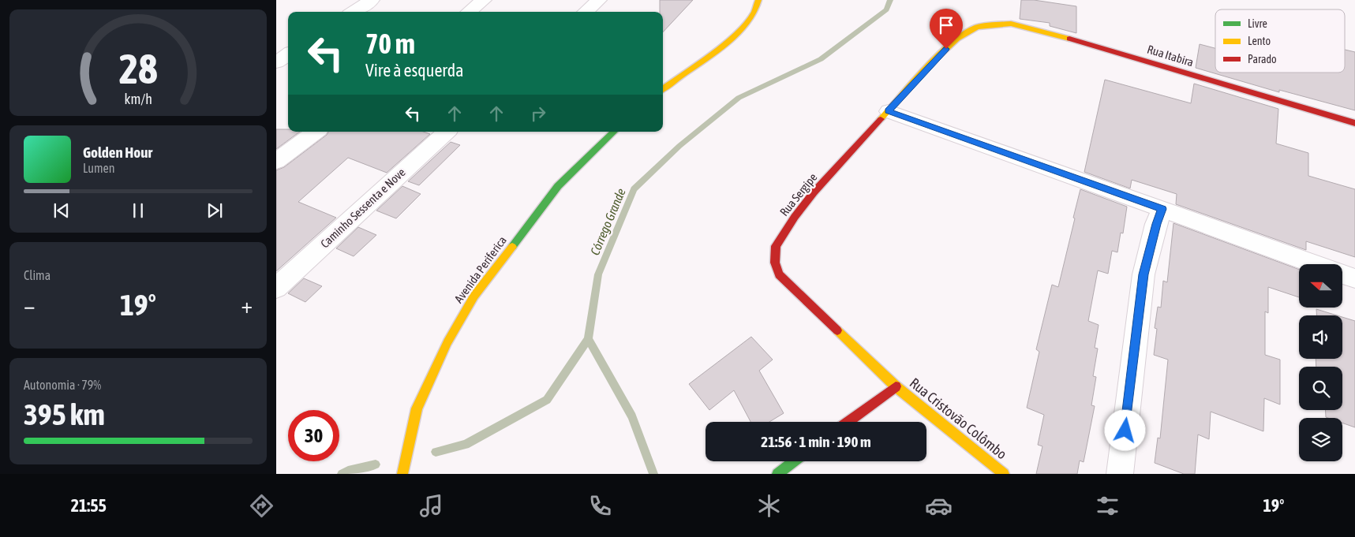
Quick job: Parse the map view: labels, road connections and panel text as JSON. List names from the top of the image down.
{
  "streets": {
    "street": [
      "Rua Itabira",
      "Rua Sergipe",
      "Caminho Sessenta e Nove",
      "Avenida Periferica",
      "Rua Cristovão Colômbo"
    ]
  },
  "crossings": [
    ["Rua Itabira", "Rua Sergipe"],
    ["Rua Sergipe", "Rua Cristovão Colômbo"]
  ],
  "water": ["Córrego Grande"],
  "legend": ["Livre", "Lento", "Parado"],
  "north": "left",
  "page": {
    "turn": ["70 m", "Vire à esquerda"],
    "song": ["Golden Hour", "Lumen"],
    "tile": [
      "Clima",
      ["Autonomia · 79%", "395 km"]
    ],
    "heat": ["−", "19°", "+"],
    "limit": "30",
    "trip": "21:56 · 1 min · 190 m",
    "tabs": ["21:55", "19°"],
    "gauge": ["28", "km/h"]
  }
}
